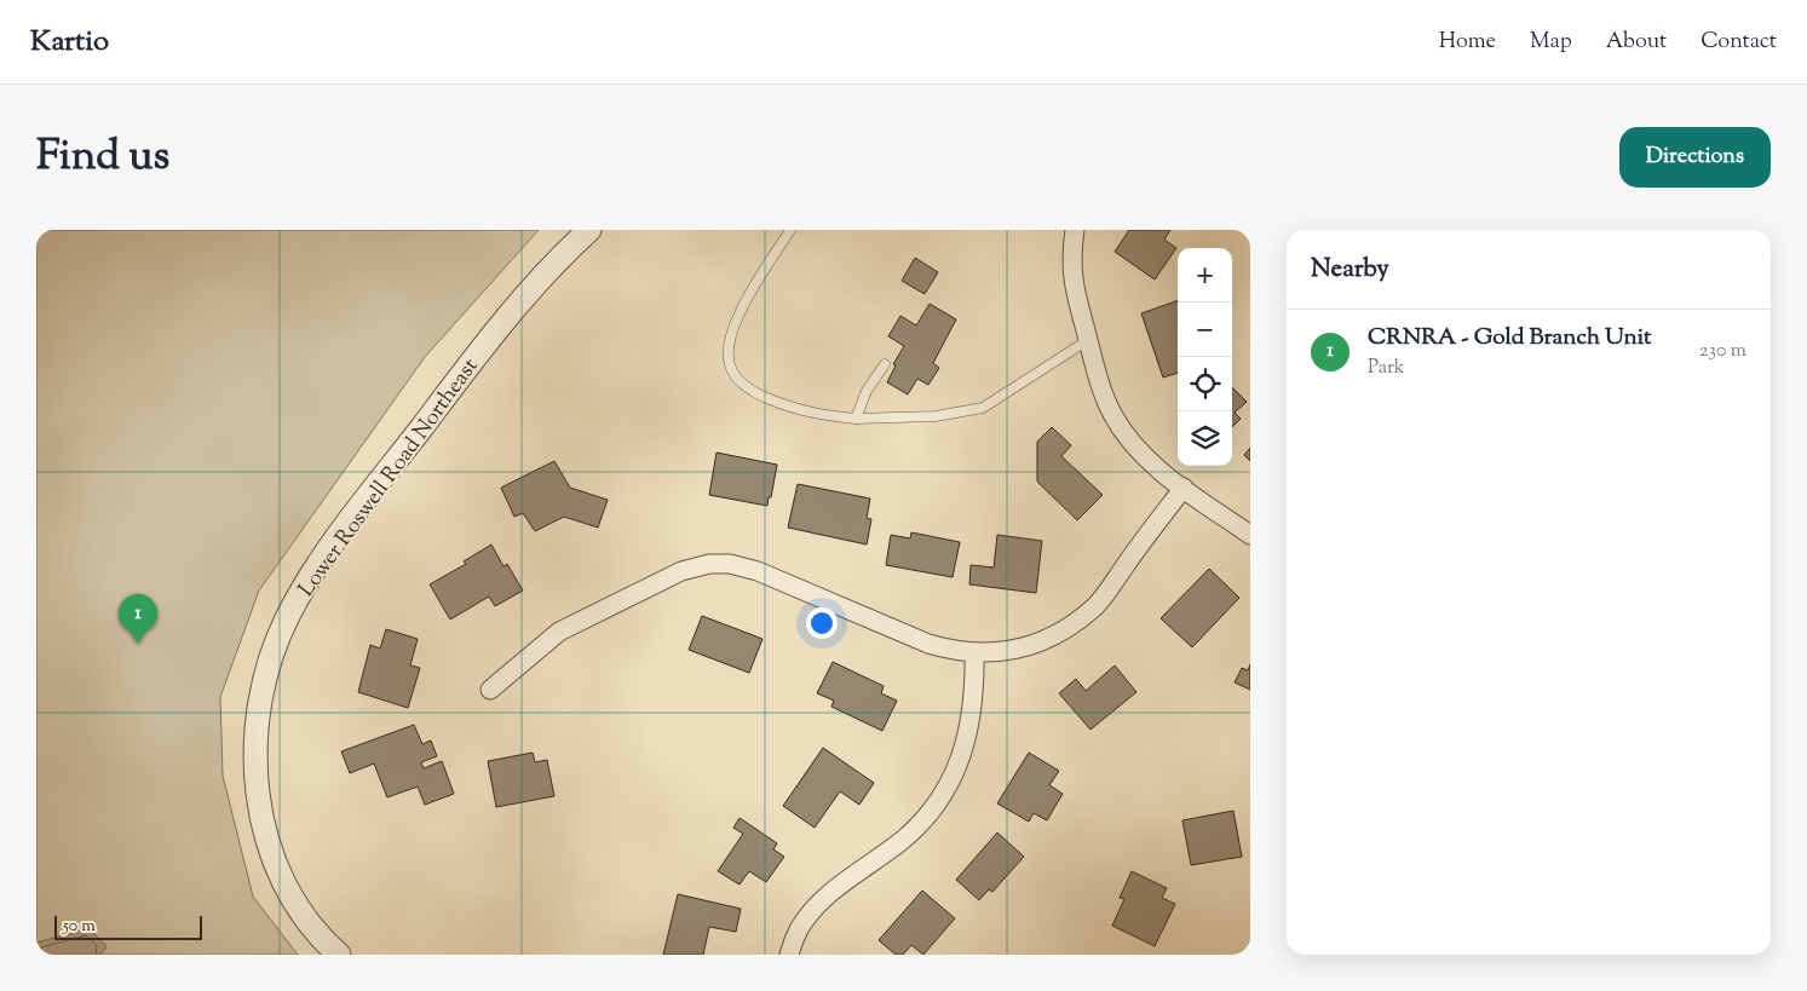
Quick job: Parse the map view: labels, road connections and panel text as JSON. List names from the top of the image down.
{
  "streets": {
    "street": ["Lower Roswell Road Northeast"]
  },
  "scale_bar": "50 m",
  "page": {
    "header": "Kartio",
    "nav": [
      "Home",
      "Map",
      "About",
      "Contact"
    ],
    "title": "Find us",
    "buttons": "Directions",
    "heading": "Nearby",
    "map_buttons": ["+", "−"],
    "list": [
      {
        "mark": "1",
        "name": "CRNRA - Gold Branch Unit",
        "note": "Park",
        "value": "230 m"
      }
    ],
    "pins": "1",
    "scale": "50 m"
  }
}
